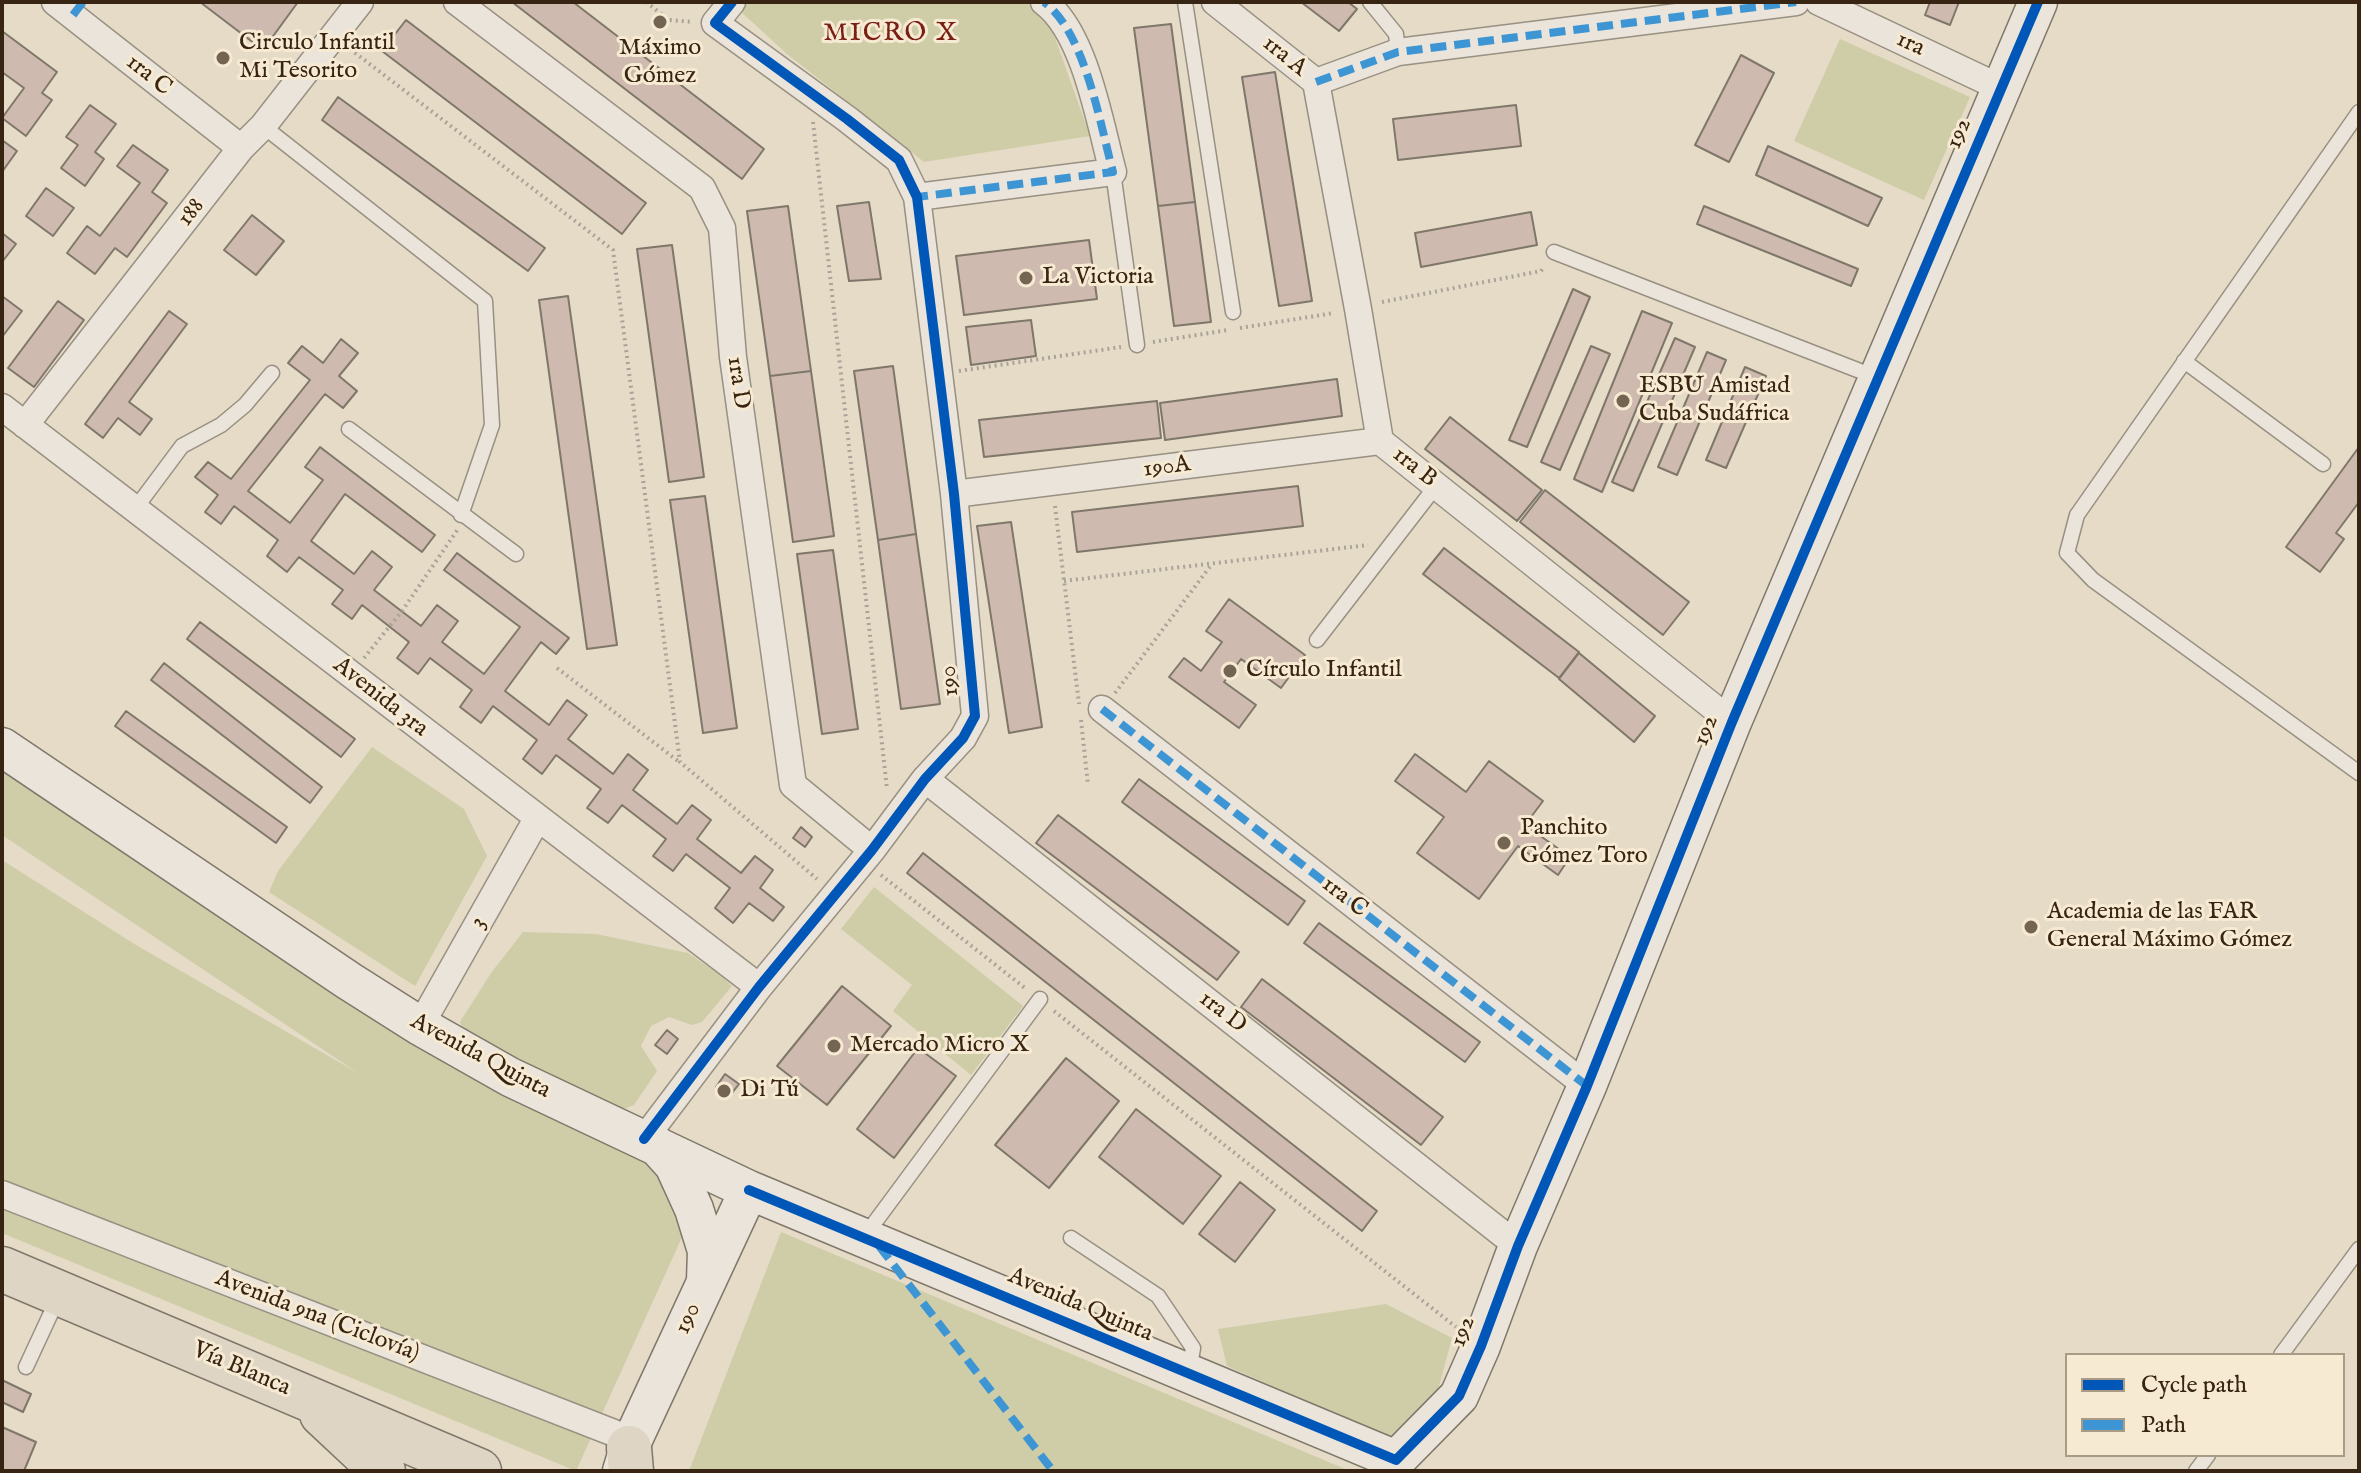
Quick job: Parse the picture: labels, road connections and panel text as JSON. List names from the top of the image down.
{
  "streets": {
    "highway": ["Vía Blanca"],
    "street": [
      "1ra",
      "1ra A",
      "1ra C",
      "192",
      "188",
      "1ra D",
      "190A",
      "1ra B",
      "190",
      "Avenida 3ra",
      "3",
      "Avenida Quinta",
      "Avenida 9na (Ciclovía)"
    ]
  },
  "crossings": [
    ["1ra", "192"],
    ["1ra A", "1ra B"],
    ["1ra C", "192"],
    ["1ra C", "188"],
    ["192", "1ra D"],
    ["192", "1ra B"],
    ["192", "Avenida Quinta"],
    ["188", "Avenida 3ra"],
    ["1ra D", "190"],
    ["190A", "1ra B"],
    ["190A", "190"],
    ["190", "Avenida 3ra"],
    ["190", "Avenida Quinta"],
    ["190", "Avenida 9na (Ciclovía)"],
    ["Avenida 3ra", "3"],
    ["3", "Avenida Quinta"]
  ],
  "districts": ["MICRO X"],
  "places": [
    "Máximo Gómez",
    "Circulo Infantil Mi Tesorito",
    "La Victoria",
    "ESBU Amistad Cuba Sudáfrica",
    "Círculo Infantil",
    "Panchito Gómez Toro",
    "Academia de las FAR General Máximo Gómez",
    "Mercado Micro X",
    "Di Tú"
  ],
  "legend": ["Cycle path", "Path"]
}
